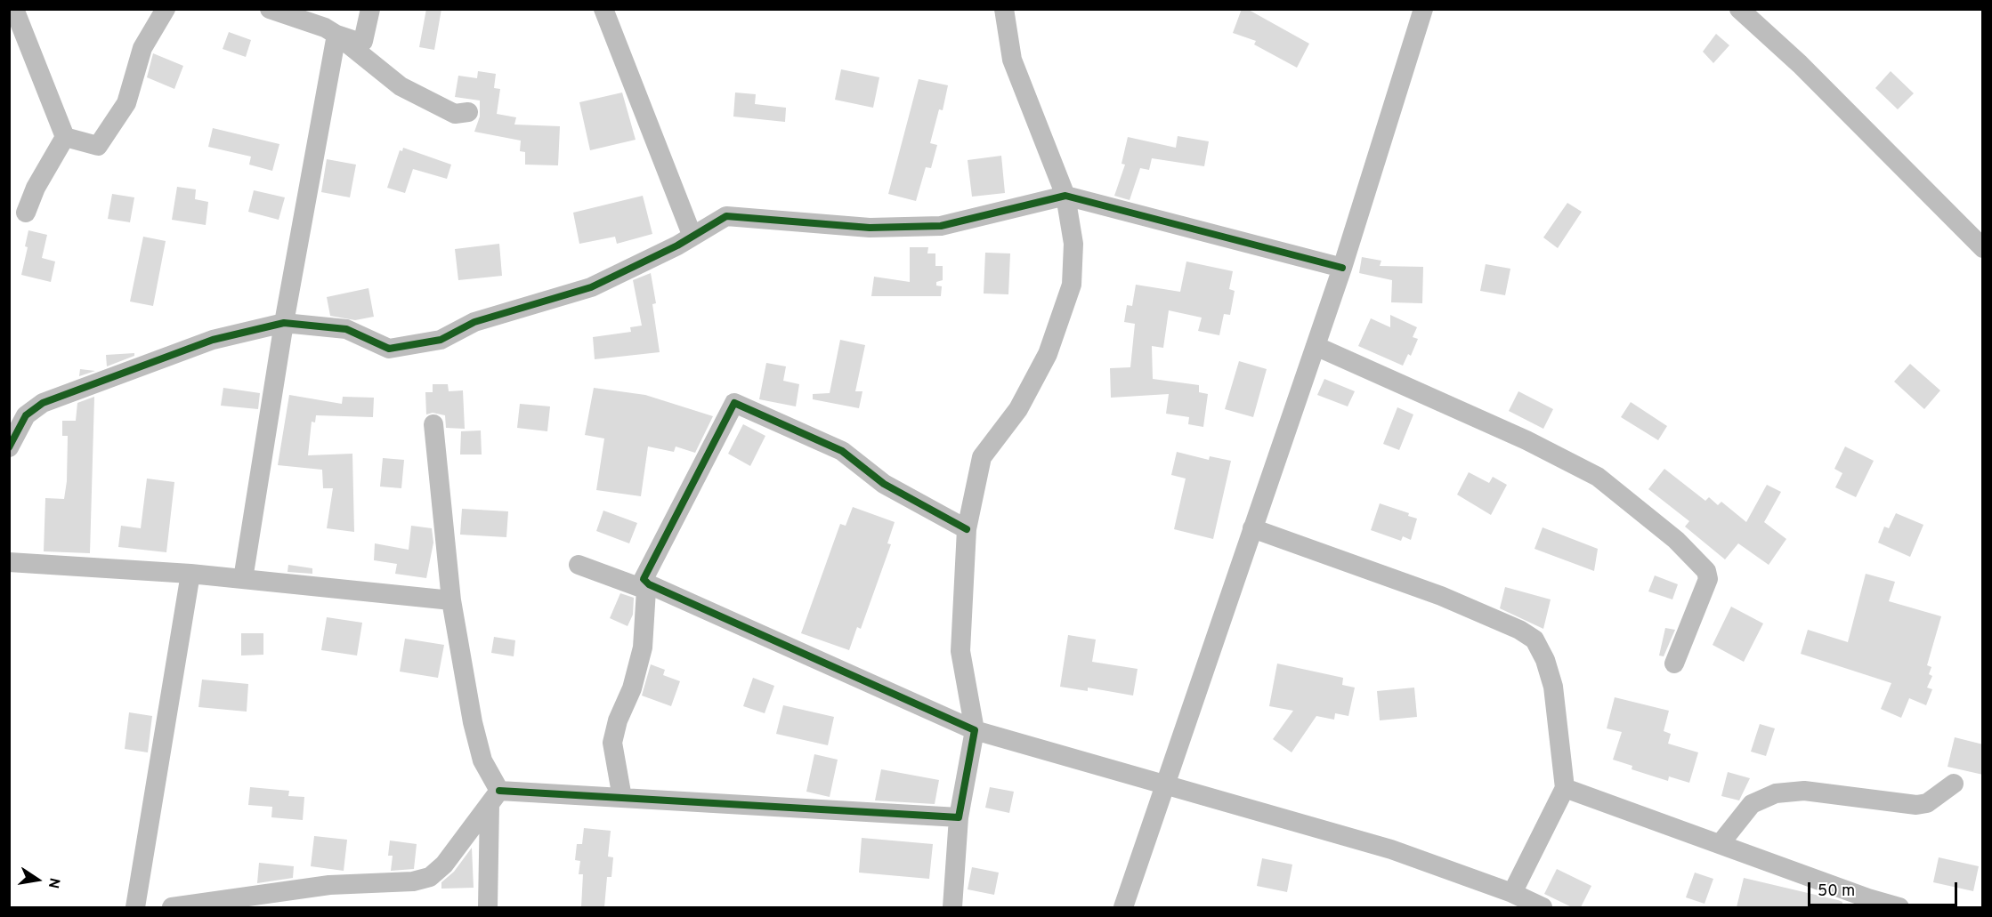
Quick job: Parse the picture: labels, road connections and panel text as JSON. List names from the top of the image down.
{
  "scale_bar": "50 m",
  "north": "right"
}
